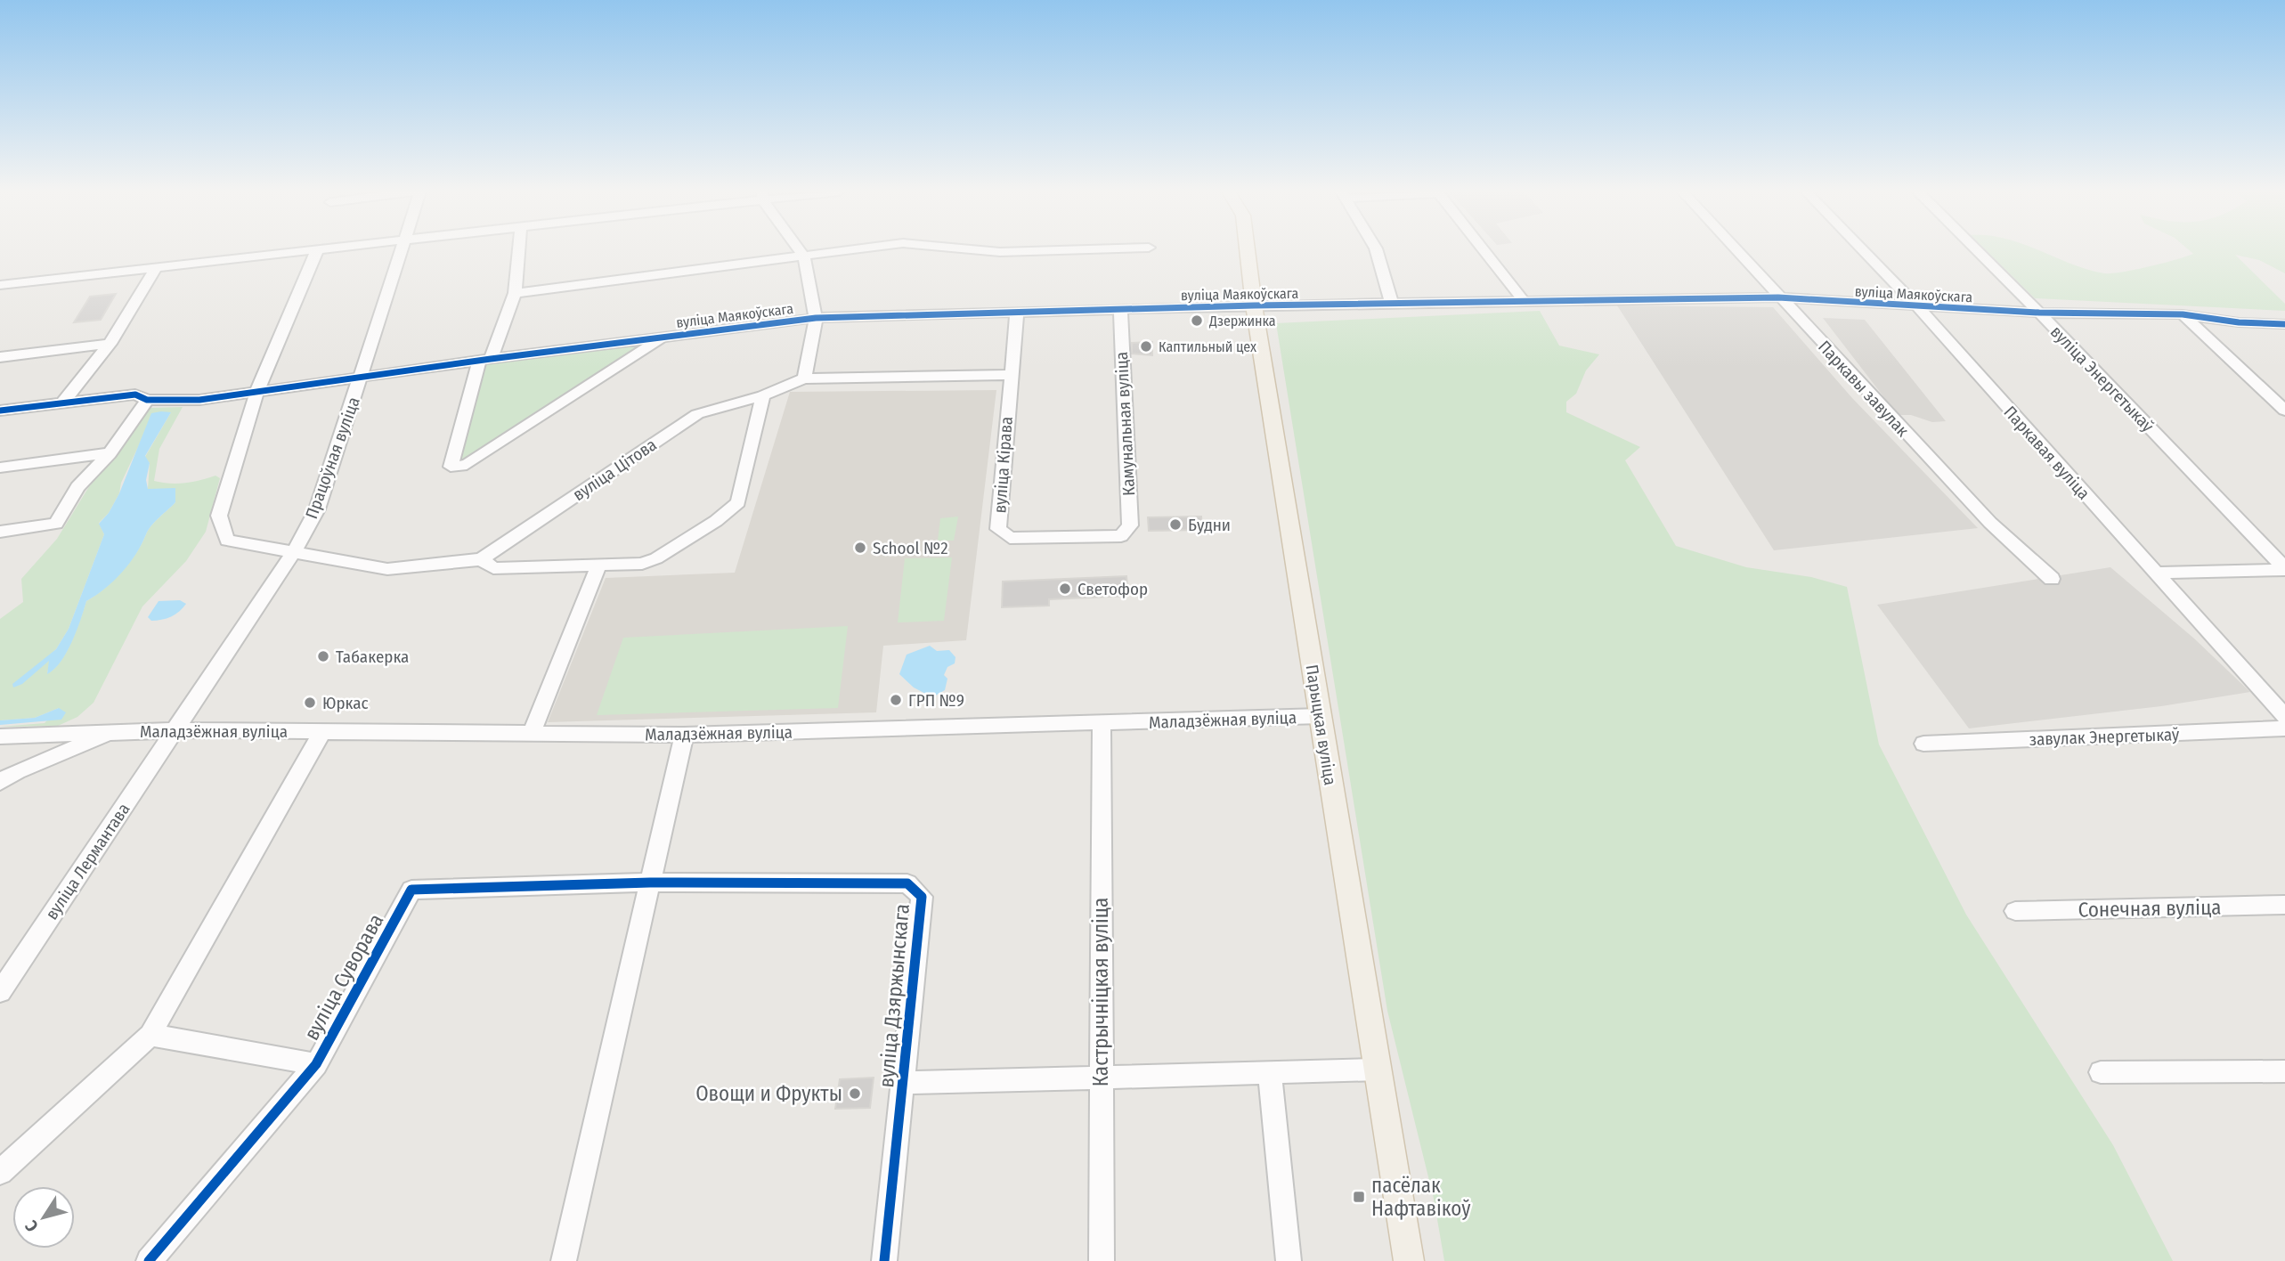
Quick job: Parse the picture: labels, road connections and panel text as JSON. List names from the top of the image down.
{
  "streets": {
    "main road": ["Парыцкая вуліца"],
    "street": [
      "вуліца Маякоўскага",
      "вуліца Энергетыкаў",
      "Паркавы завулак",
      "Камунальная вуліца",
      "Паркавая вуліца",
      "Працоўная вуліца",
      "вуліца Кірава",
      "вуліца Цітова",
      "Маладзёжная вуліца",
      "завулак Энергетыкаў",
      "вуліца Лермантава",
      "Сонечная вуліца",
      "вуліца Суворава",
      "Кастрычніцкая вуліца",
      "вуліца Дзяржынскага"
    ]
  },
  "crossings": [
    ["вуліца Маякоўскага", "вуліца Энергетыкаў"],
    ["вуліца Маякоўскага", "Паркавы завулак"],
    ["вуліца Маякоўскага", "Камунальная вуліца"],
    ["вуліца Маякоўскага", "Паркавая вуліца"],
    ["вуліца Маякоўскага", "Працоўная вуліца"],
    ["вуліца Маякоўскага", "вуліца Кірава"],
    ["вуліца Маякоўскага", "вуліца Цітова"],
    ["вуліца Маякоўскага", "Парыцкая вуліца"],
    ["Камунальная вуліца", "вуліца Кірава"],
    ["Працоўная вуліца", "вуліца Цітова"],
    ["Працоўная вуліца", "Маладзёжная вуліца"],
    ["Працоўная вуліца", "вуліца Лермантава"],
    ["вуліца Кірава", "вуліца Цітова"],
    ["Маладзёжная вуліца", "Парыцкая вуліца"],
    ["Маладзёжная вуліца", "вуліца Лермантава"],
    ["Маладзёжная вуліца", "Кастрычніцкая вуліца"],
    ["вуліца Суворава", "вуліца Дзяржынскага"]
  ],
  "places": {
    "other": [
      "Дзержинка",
      "Каптильный цех",
      "Будни",
      "School №2",
      "Светофор",
      "Табакерка",
      "ГРП №9",
      "Юркас",
      "Овощи и Фрукты"
    ],
    "transit": ["пасёлак Нафтавікоў"]
  },
  "north": "bottom left"
}
